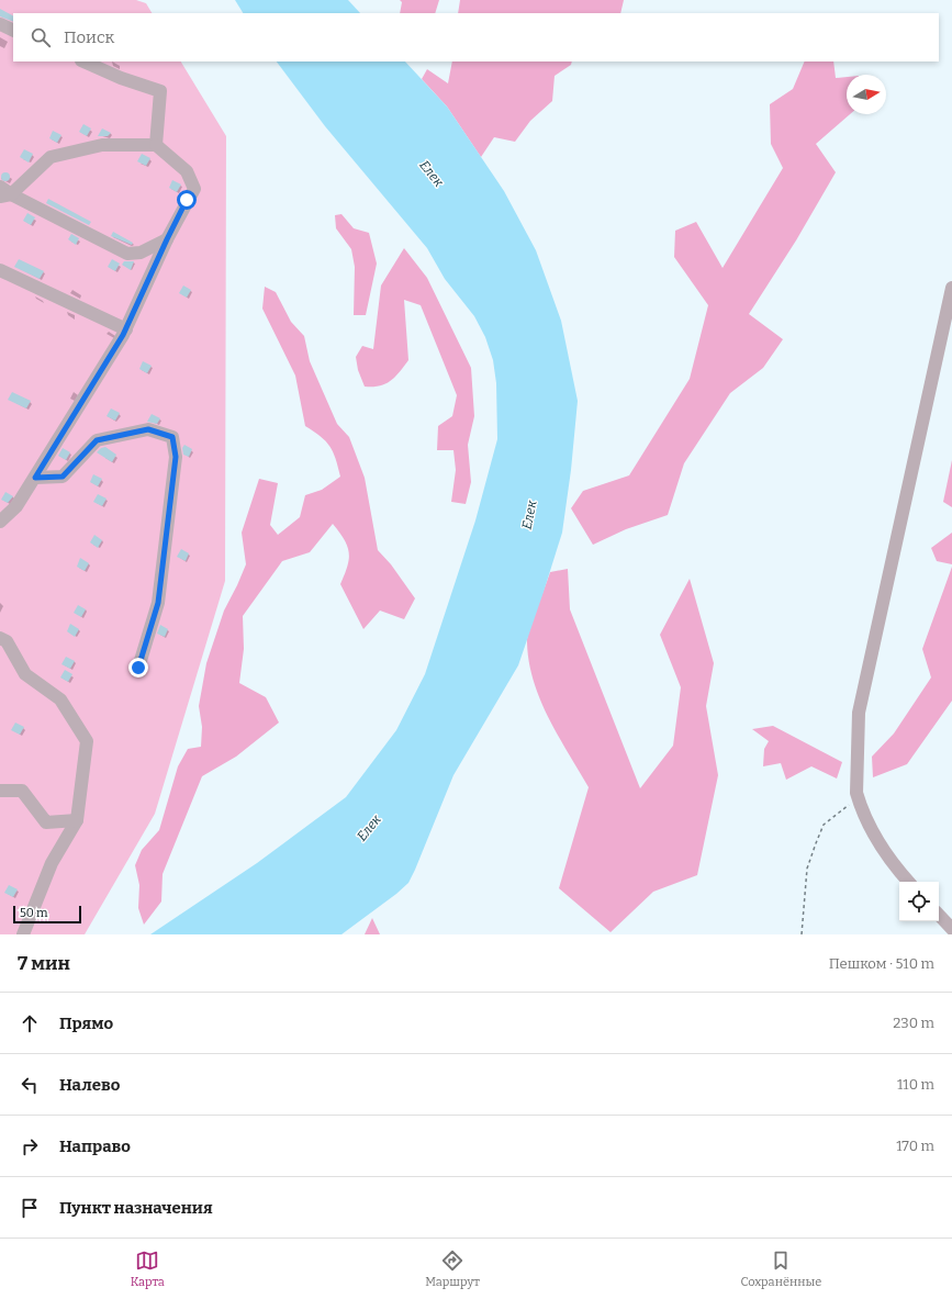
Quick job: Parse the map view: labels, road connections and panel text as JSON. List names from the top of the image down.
{
  "water": ["Елек"],
  "scale_bar": "50 m",
  "north": "right",
  "page": {
    "search": "Поиск",
    "scale": "50 m",
    "heading": ["7 мин", "Пешком · 510 m"],
    "list": [
      ["Прямо", "230 m"],
      ["Налево", "110 m"],
      ["Направо", "170 m"],
      "Пункт назначения"
    ],
    "nav": ["Карта", "Маршрут", "Сохранённые"]
  }
}
